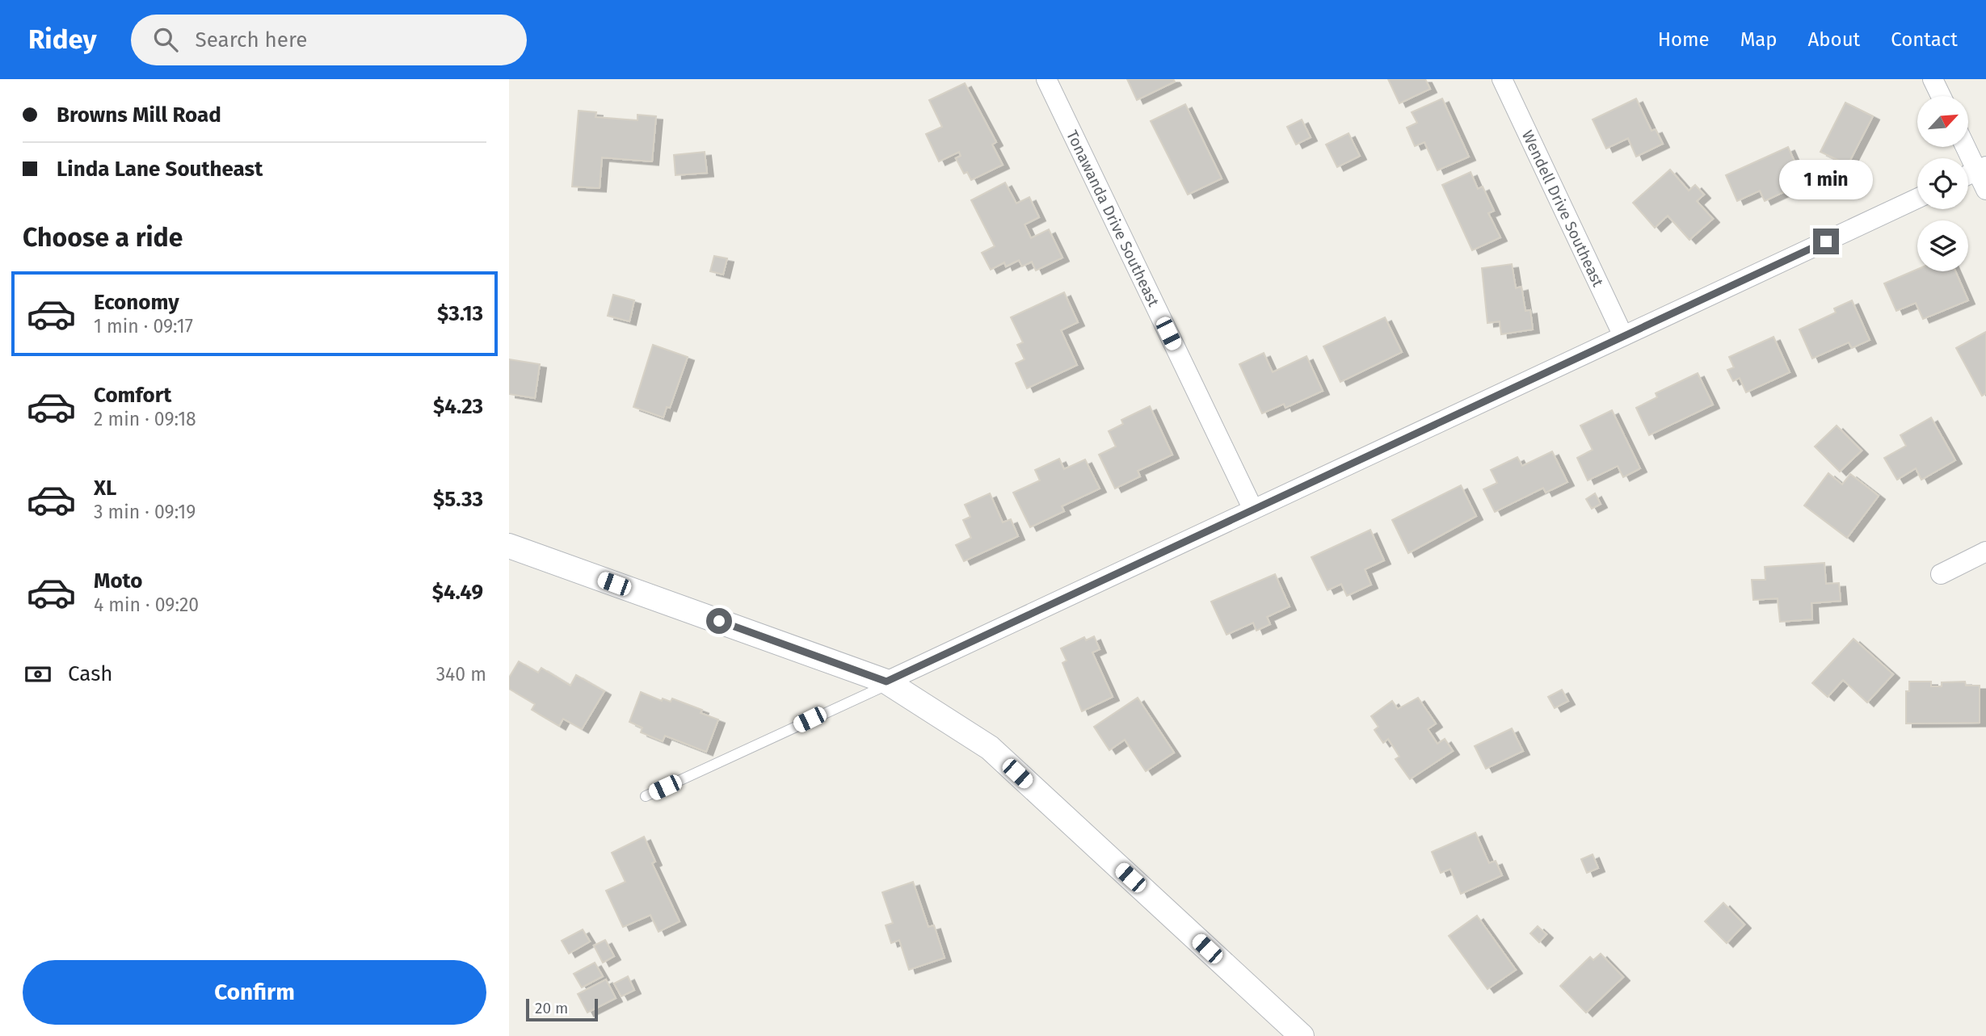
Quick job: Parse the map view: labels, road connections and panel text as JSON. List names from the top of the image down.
{
  "streets": {
    "street": ["Wendell Drive Southeast", "Tonawanda Drive Southeast"]
  },
  "scale_bar": "20 m",
  "north": "top right",
  "page": {
    "header": "Ridey",
    "search": "Search here",
    "nav": [
      "Home",
      "Map",
      "About",
      "Contact"
    ],
    "banner": ["Browns Mill Road", "Linda Lane Southeast"],
    "bubble": "1 min",
    "heading": "Choose a ride",
    "list": [
      {
        "name": "Economy",
        "note": "1 min · 09:17",
        "value": "$3.13"
      },
      {
        "name": "Comfort",
        "note": "2 min · 09:18",
        "value": "$4.23"
      },
      {
        "name": "XL",
        "note": "3 min · 09:19",
        "value": "$5.33"
      },
      {
        "name": "Moto",
        "note": "4 min · 09:20",
        "value": "$4.49"
      }
    ],
    "pay": ["Cash", "340 m"],
    "buttons": "Confirm",
    "scale": "20 m"
  }
}
